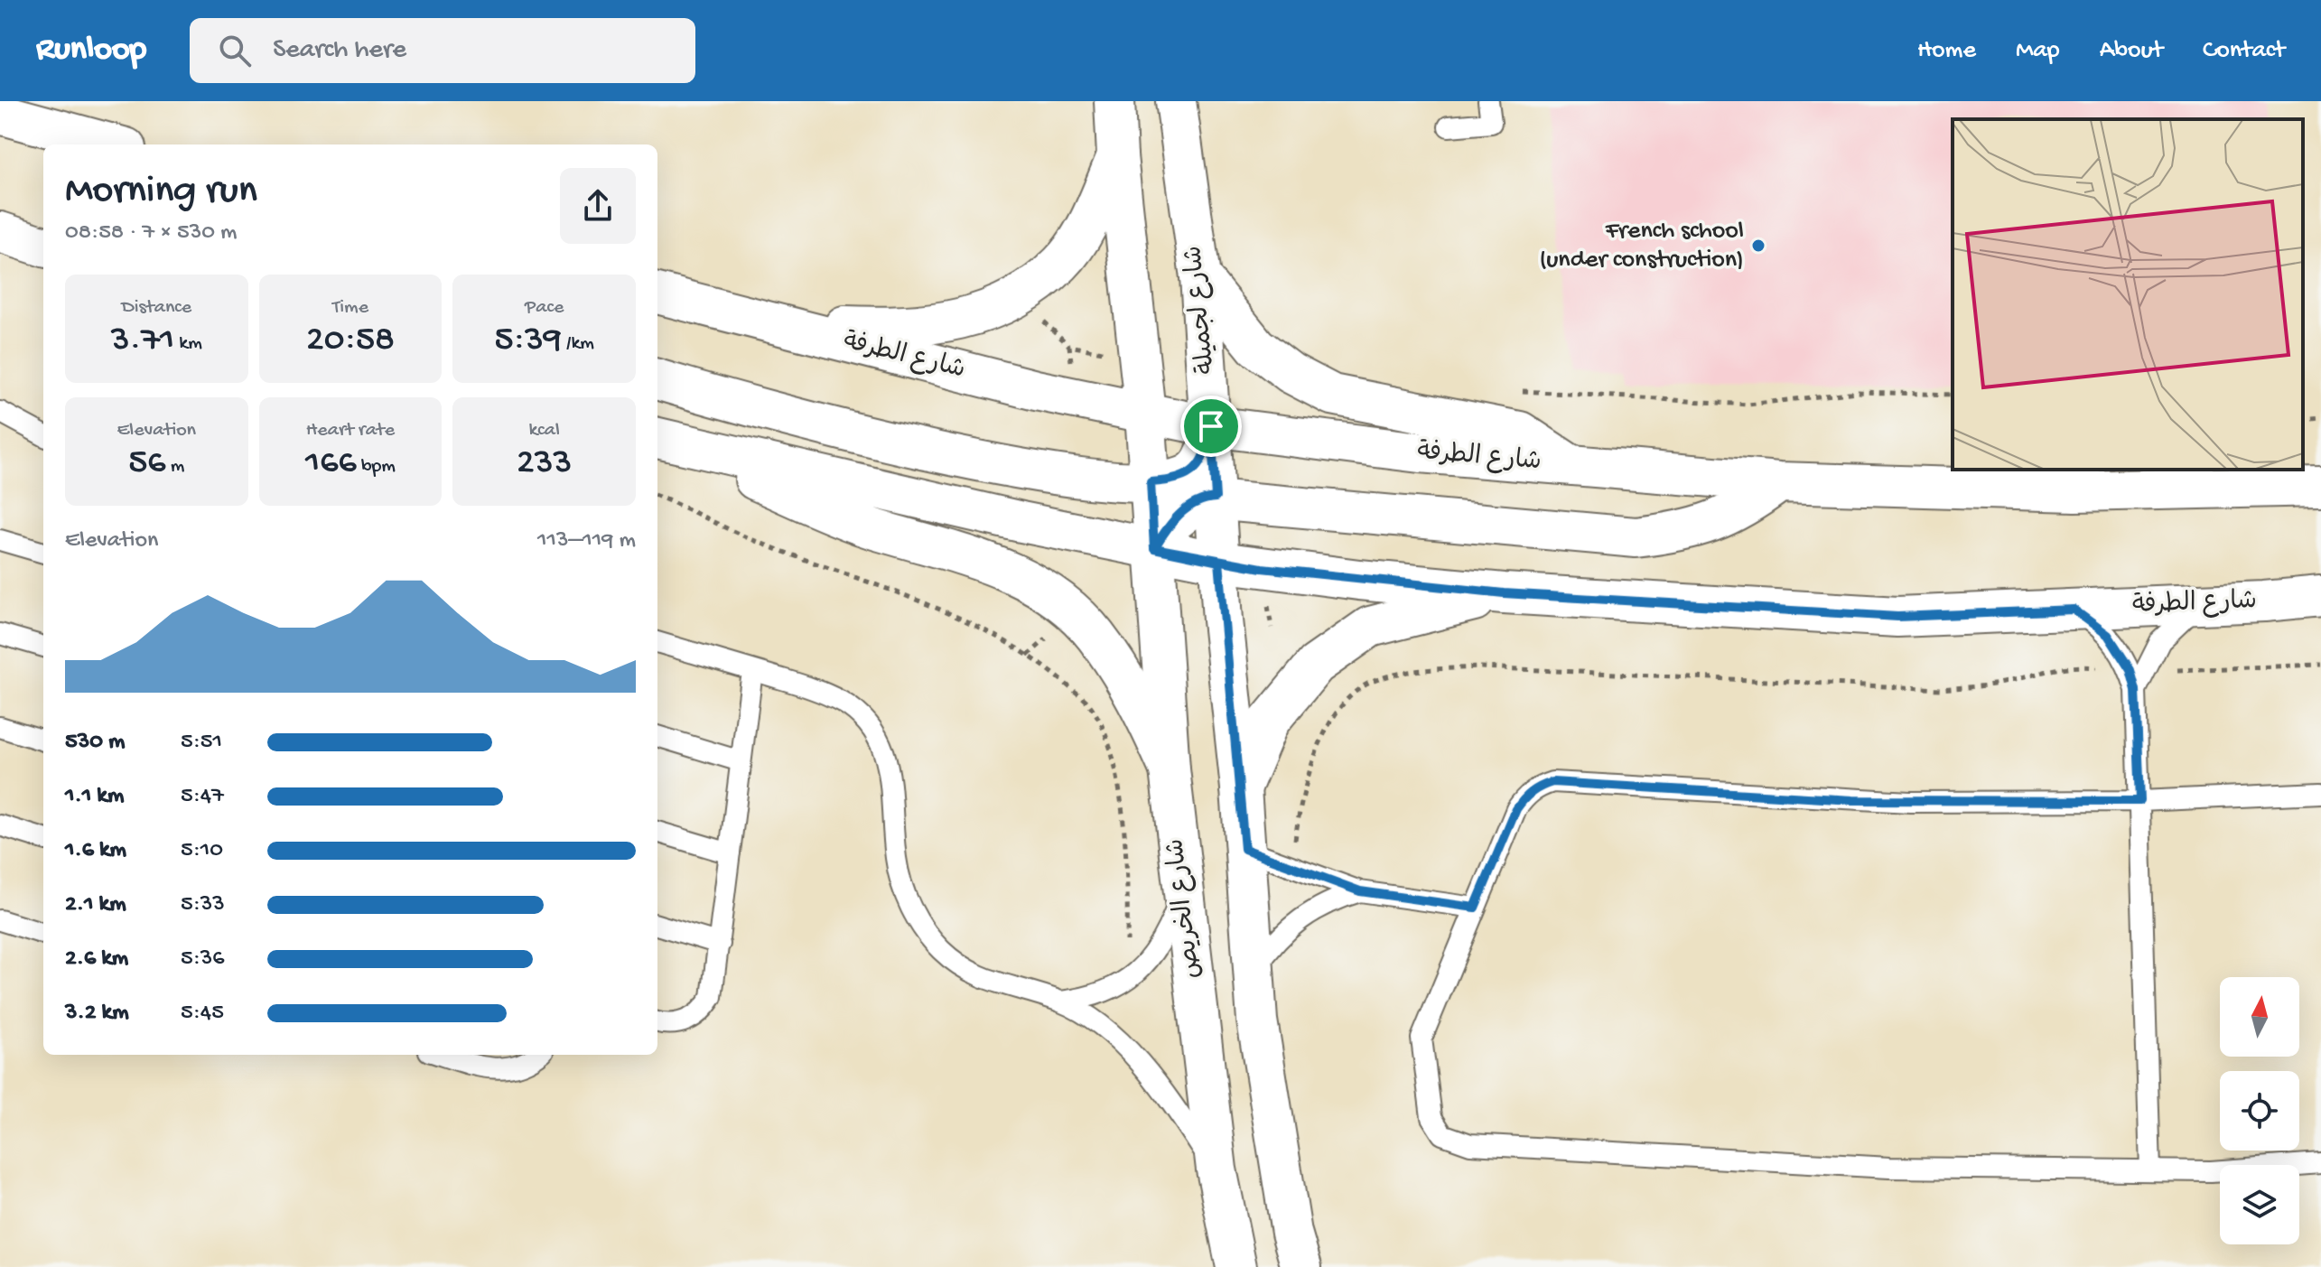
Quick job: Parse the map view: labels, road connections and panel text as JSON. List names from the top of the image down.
{
  "streets": {
    "main road": ["شارع لجميلة", "شارع الطرفة", "شارع الخريص"]
  },
  "crossings": [
    ["شارع لجميلة", "شارع الطرفة"],
    ["شارع الطرفة", "شارع الخريص"]
  ],
  "places": ["French school (under construction)"],
  "north": "top",
  "page": {
    "header": "Runloop",
    "search": "Search here",
    "nav": [
      "Home",
      "Map",
      "About",
      "Contact"
    ],
    "heading": ["Morning run", "08:58 · 7 × 530 m"],
    "stats": [
      ["Distance", "3.71 km"],
      ["Time", "20:58"],
      ["Pace", "5:39 /km"],
      ["Elevation", "56 m"],
      ["Heart rate", "166 bpm"],
      ["kcal", "233"]
    ],
    "chart": ["Elevation", "113–119 m"],
    "list": [
      {
        "name": "530 m",
        "note": "5:51"
      },
      {
        "name": "1.1 km",
        "note": "5:47"
      },
      {
        "name": "1.6 km",
        "note": "5:10"
      },
      {
        "name": "2.1 km",
        "note": "5:33"
      },
      {
        "name": "2.6 km",
        "note": "5:36"
      },
      {
        "name": "3.2 km",
        "note": "5:45"
      }
    ]
  }
}
